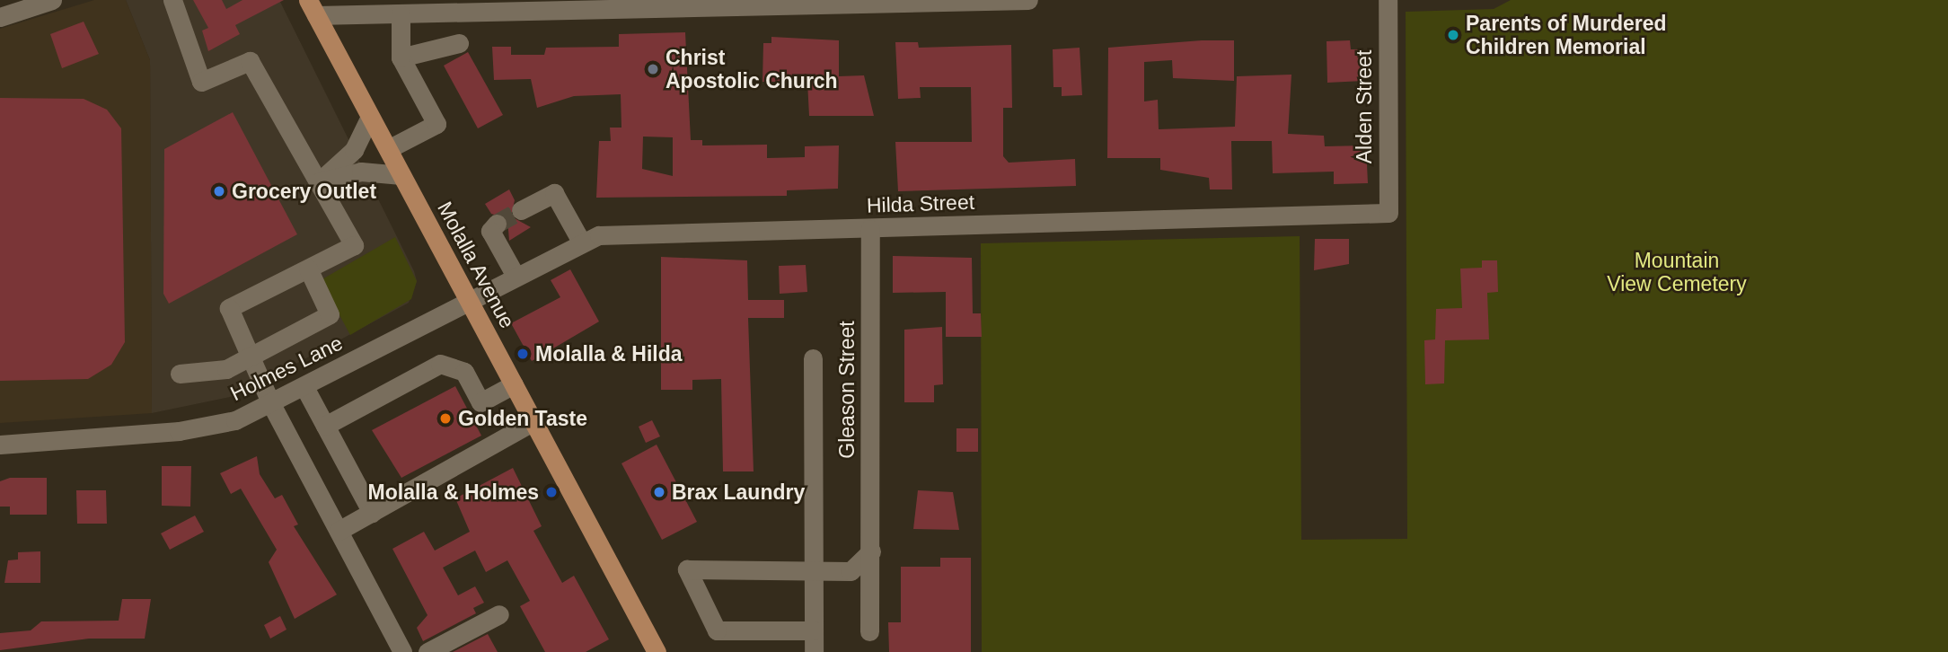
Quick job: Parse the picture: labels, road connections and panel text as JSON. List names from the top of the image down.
{
  "streets": {
    "main road": ["Molalla Avenue"],
    "street": [
      "Alden Street",
      "Hilda Street",
      "Holmes Lane",
      "Gleason Street"
    ]
  },
  "crossings": [
    ["Alden Street", "Hilda Street"],
    ["Hilda Street", "Molalla Avenue"],
    ["Hilda Street", "Holmes Lane"],
    ["Hilda Street", "Gleason Street"],
    ["Molalla Avenue", "Holmes Lane"]
  ],
  "parks": ["Mountain View Cemetery"],
  "places": [
    "Parents of Murdered Children Memorial",
    "Christ Apostolic Church",
    "Grocery Outlet",
    "Molalla & Hilda",
    "Golden Taste",
    "Molalla & Holmes",
    "Brax Laundry"
  ]
}
